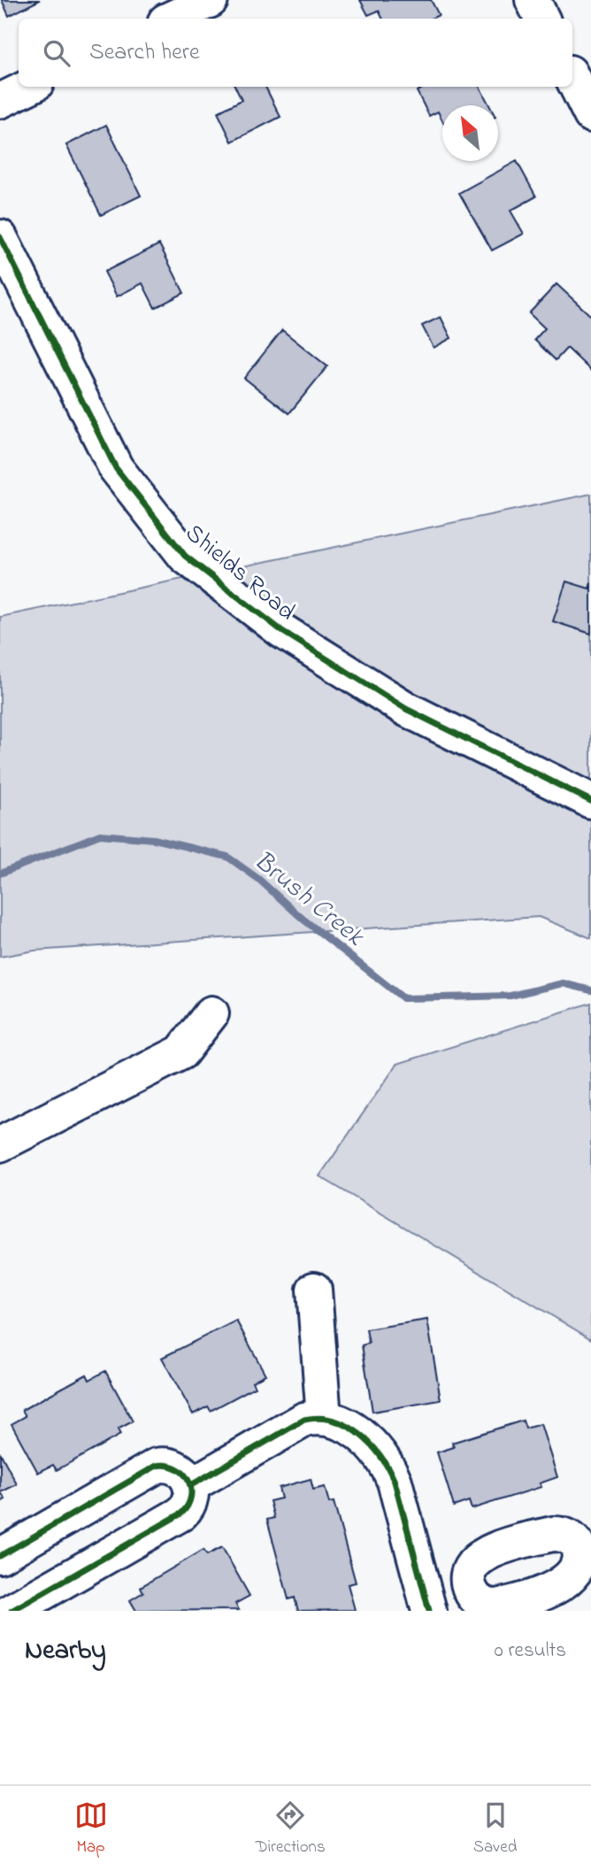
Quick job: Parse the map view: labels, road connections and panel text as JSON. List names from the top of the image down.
{
  "streets": {
    "street": ["Shields Road"]
  },
  "water": ["Brush Creek"],
  "north": "top left",
  "page": {
    "search": "Search here",
    "heading": ["Nearby", "0 results"],
    "nav": ["Map", "Directions", "Saved"]
  }
}
